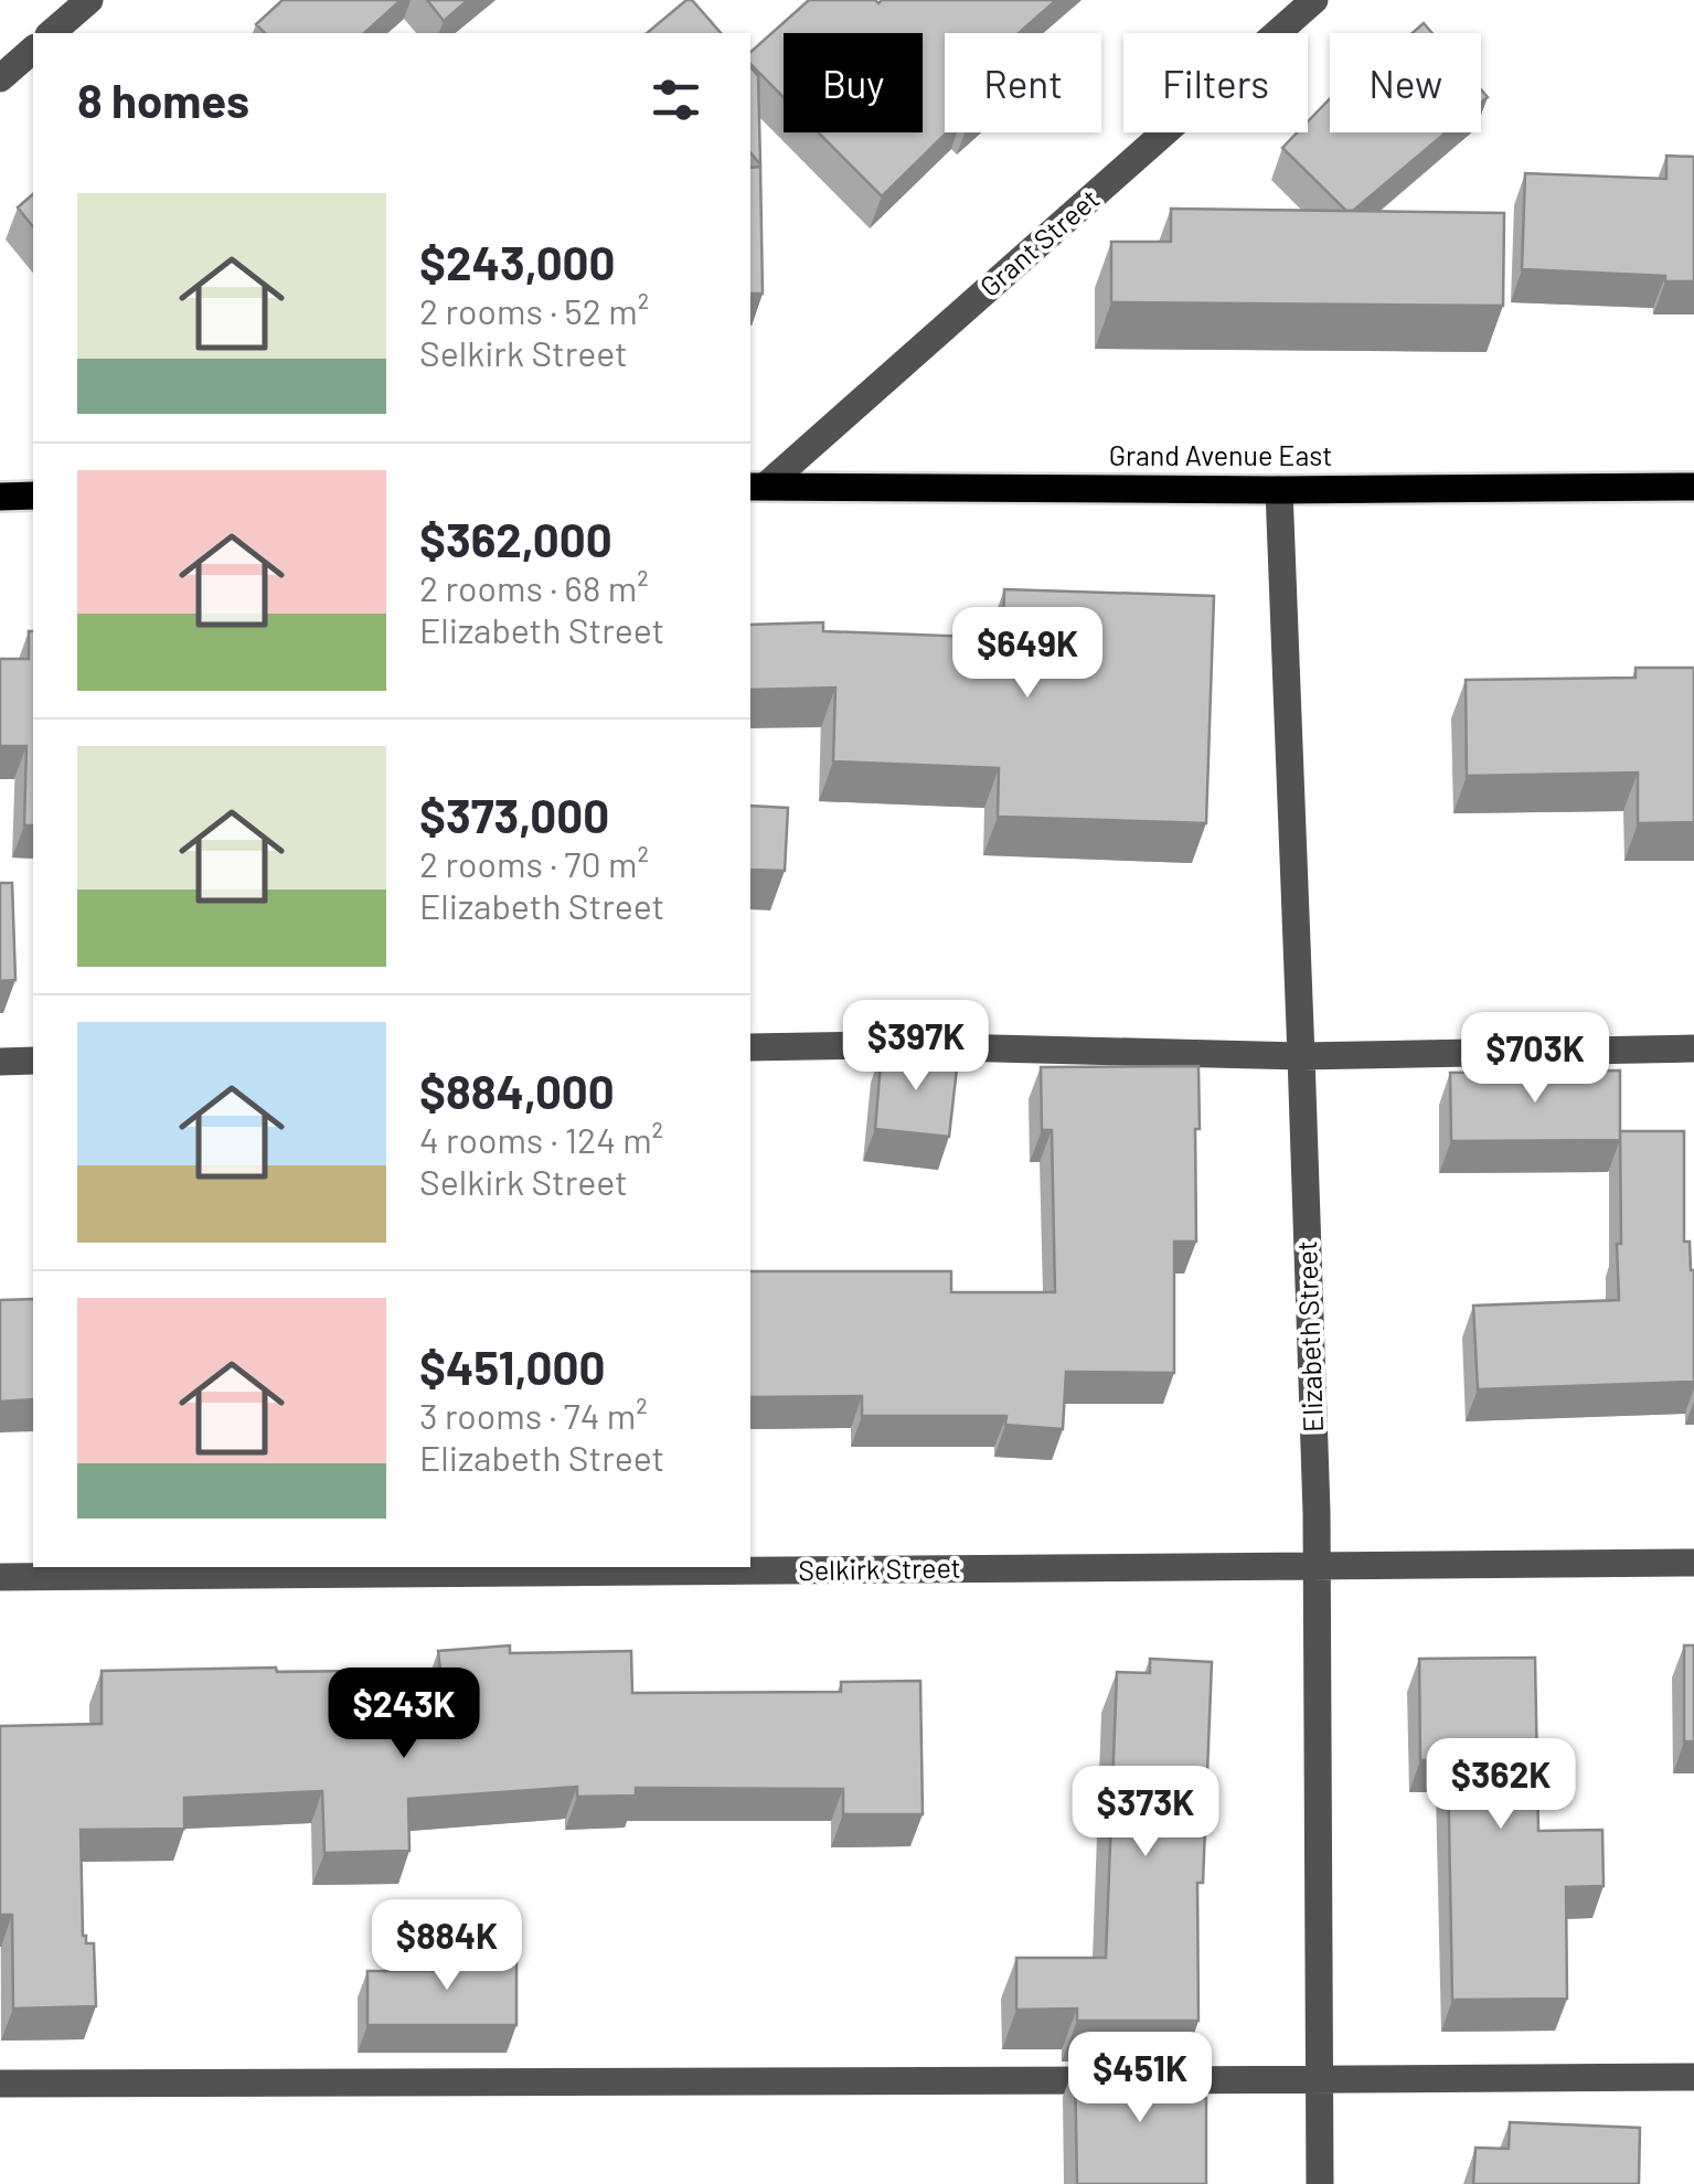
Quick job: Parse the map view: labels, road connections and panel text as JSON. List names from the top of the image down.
{
  "streets": {
    "main road": ["Grand Avenue East"],
    "street": ["Grant Street", "Elizabeth Street", "Selkirk Street"]
  },
  "crossings": [
    ["Grant Street", "Grand Avenue East"],
    ["Grand Avenue East", "Elizabeth Street"],
    ["Elizabeth Street", "Selkirk Street"]
  ],
  "page": {
    "chip": [
      "Buy",
      "Rent",
      "Filters",
      "New"
    ],
    "heading": "8 homes",
    "list": [
      {
        "name": "$243,000",
        "note": "2 rooms · 52 m² · Selkirk Street"
      },
      {
        "name": "$362,000",
        "note": "2 rooms · 68 m² · Elizabeth Street"
      },
      {
        "name": "$373,000",
        "note": "2 rooms · 70 m² · Elizabeth Street"
      },
      {
        "name": "$884,000",
        "note": "4 rooms · 124 m² · Selkirk Street"
      },
      {
        "name": "$451,000",
        "note": "3 rooms · 74 m² · Elizabeth Street"
      }
    ],
    "price": [
      "$649K",
      "$397K",
      "$703K",
      "$243K",
      "$362K",
      "$373K",
      "$884K",
      "$451K"
    ]
  }
}
